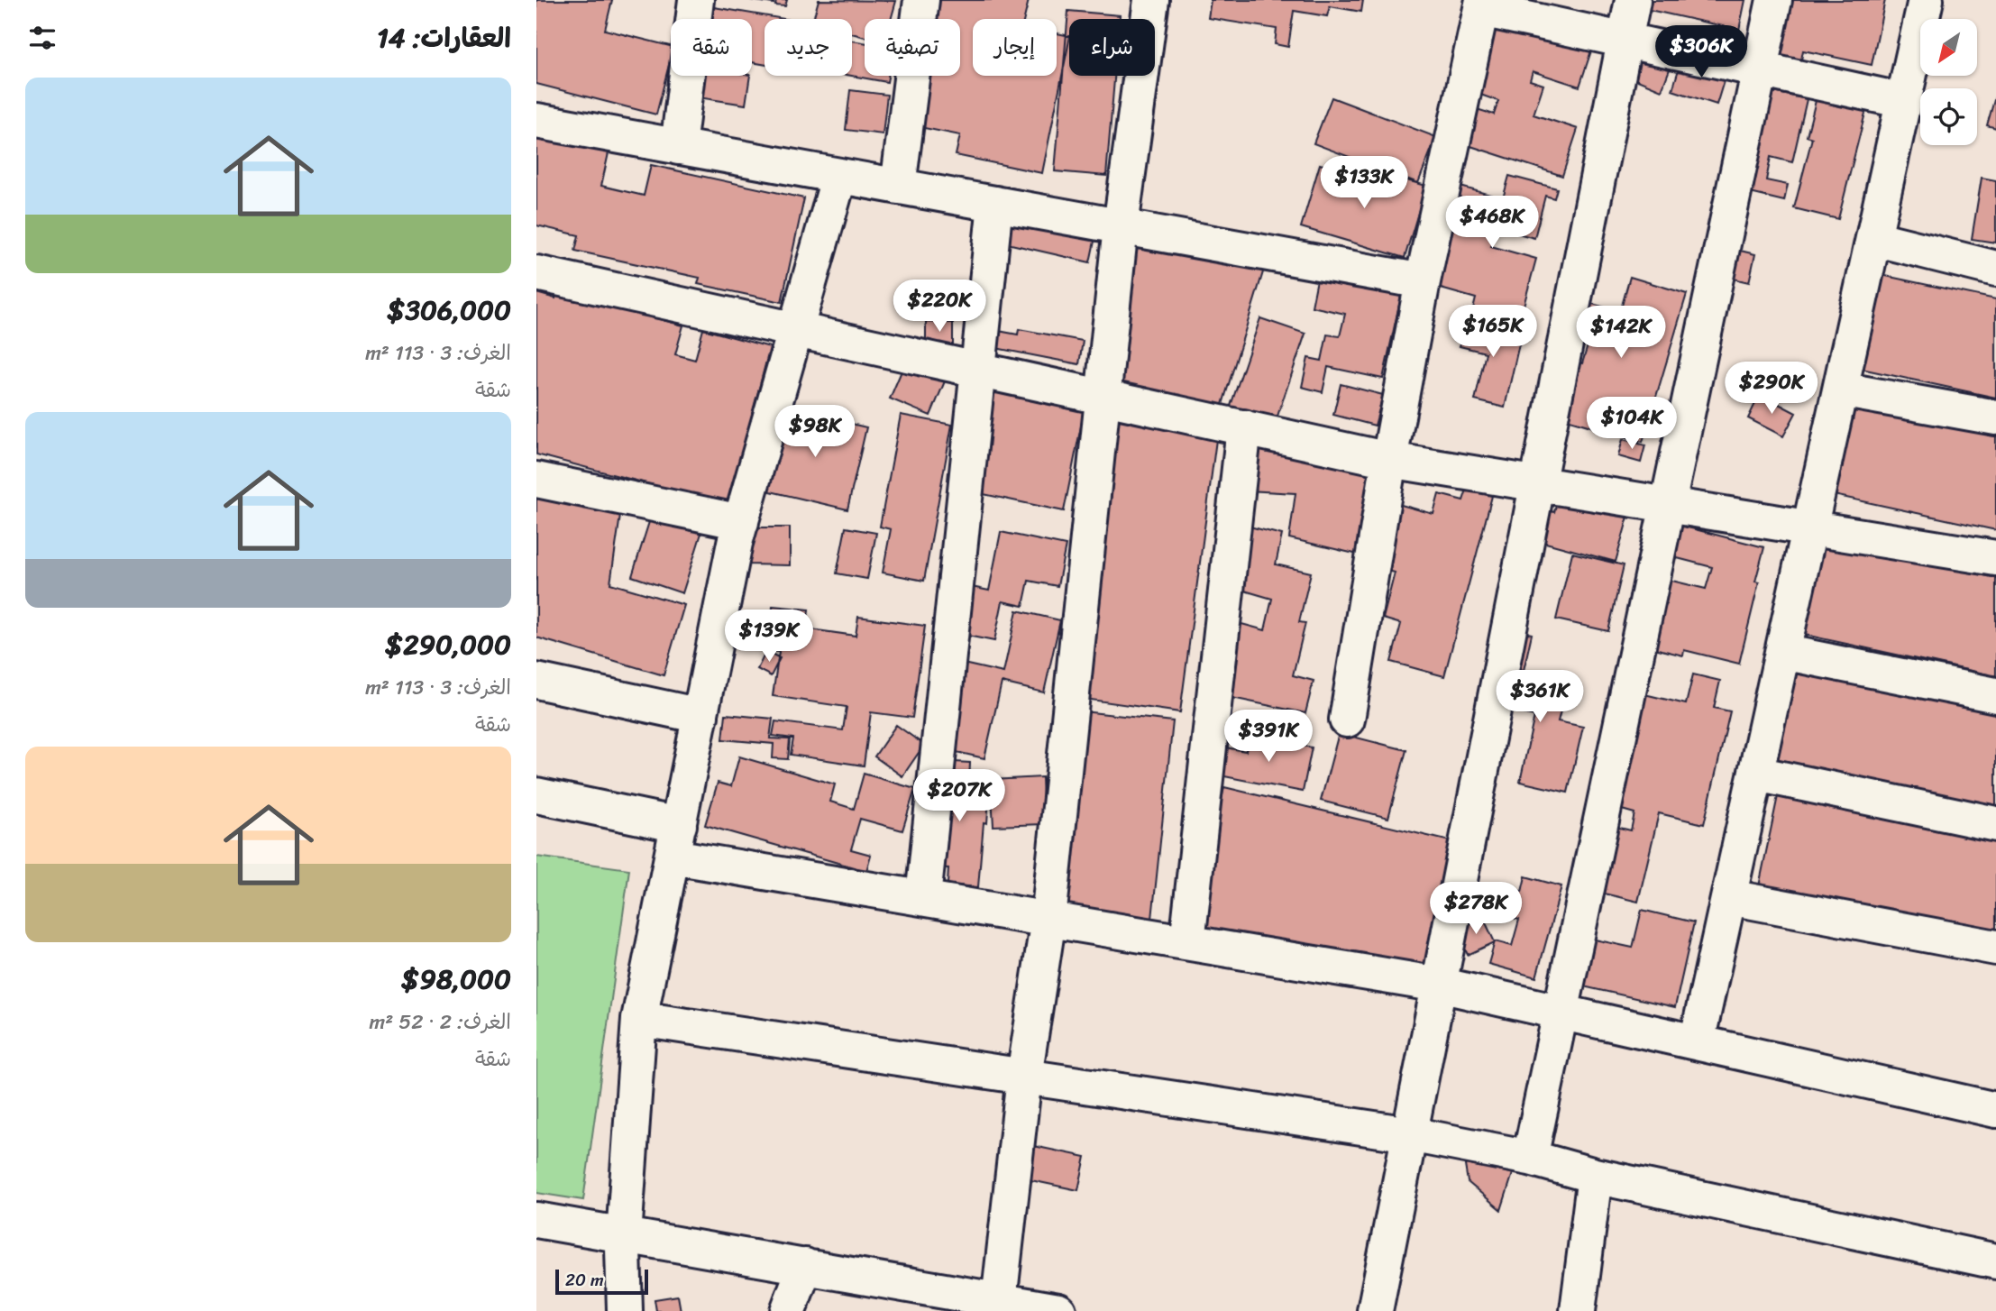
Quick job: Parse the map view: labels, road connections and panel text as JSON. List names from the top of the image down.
{
  "scale_bar": "20 m",
  "north": "bottom left",
  "page": {
    "heading": "العقارات: 14",
    "chip": [
      "شراء",
      "إيجار",
      "تصفية",
      "جديد",
      "شقة"
    ],
    "price": [
      "$306K",
      "$133K",
      "$468K",
      "$220K",
      "$165K",
      "$142K",
      "$290K",
      "$104K",
      "$98K",
      "$139K",
      "$361K",
      "$391K",
      "$207K",
      "$278K"
    ],
    "list": [
      {
        "name": "$306,000",
        "note": "الغرف: 3 · 113 m² · شقة"
      },
      {
        "name": "$290,000",
        "note": "الغرف: 3 · 113 m² · شقة"
      },
      {
        "name": "$98,000",
        "note": "الغرف: 2 · 52 m² · شقة"
      }
    ],
    "scale": "20 m"
  }
}
